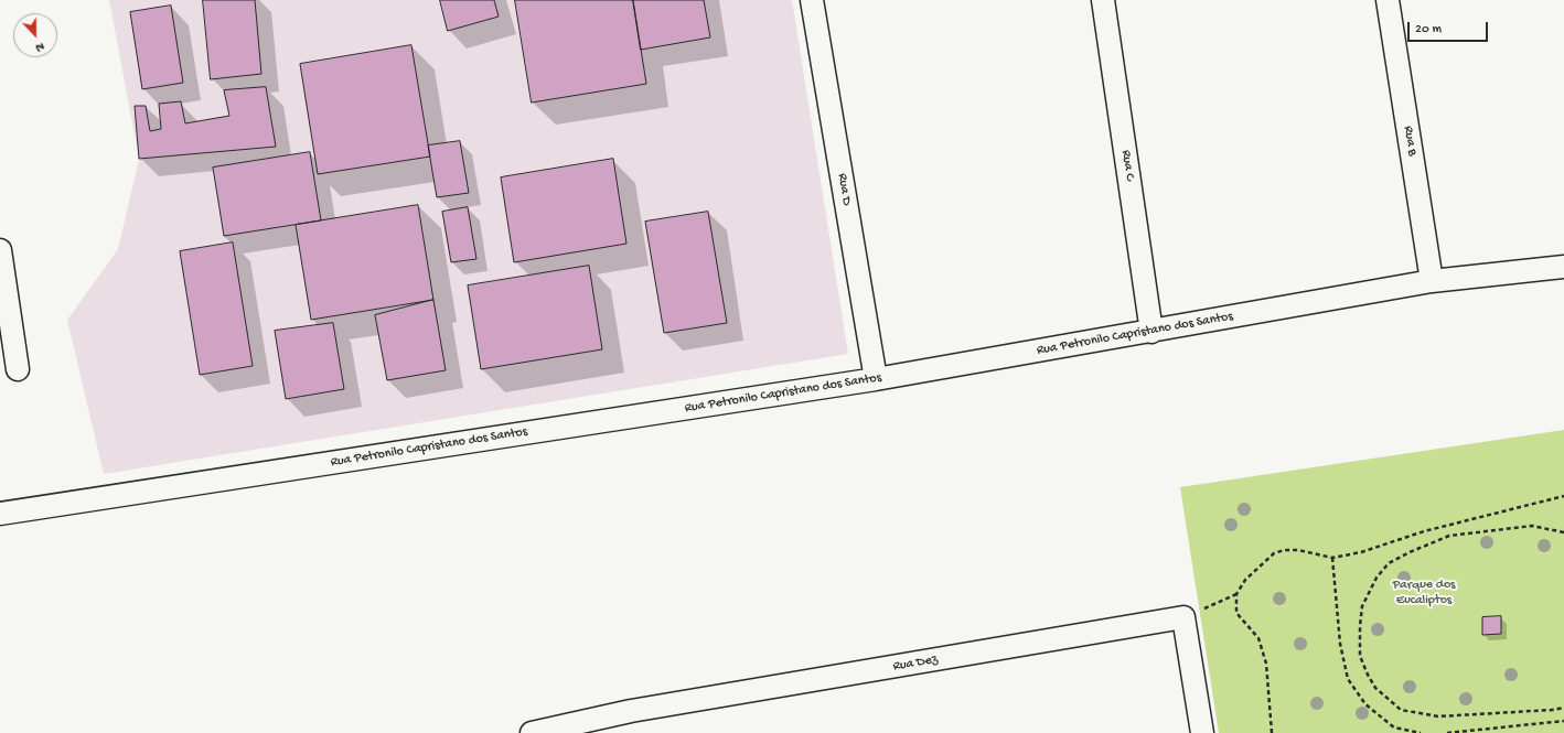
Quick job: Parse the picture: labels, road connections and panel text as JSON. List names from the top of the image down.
{
  "streets": {
    "street": [
      "Rua B",
      "Rua C",
      "Rua D",
      "Rua Petronilo Capristano dos Santos",
      "Rua Dez"
    ]
  },
  "crossings": [
    ["Rua B", "Rua Petronilo Capristano dos Santos"],
    ["Rua C", "Rua Petronilo Capristano dos Santos"],
    ["Rua D", "Rua Petronilo Capristano dos Santos"]
  ],
  "parks": ["Parque dos Eucaliptos"],
  "scale_bar": "20 m",
  "north": "bottom"
}
